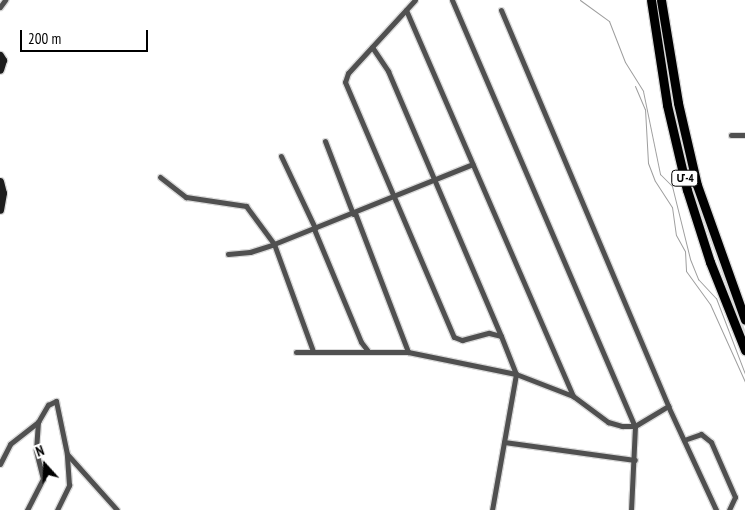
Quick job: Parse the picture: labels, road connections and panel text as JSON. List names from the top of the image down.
{
  "streets": {
    "highway": ["Մ-4"]
  },
  "scale_bar": "200 m",
  "north": "top"
}
